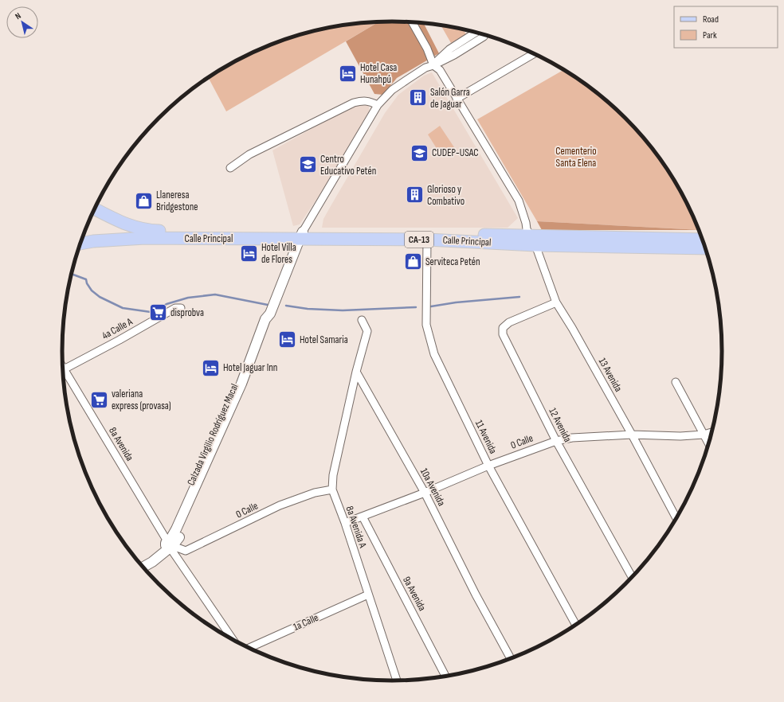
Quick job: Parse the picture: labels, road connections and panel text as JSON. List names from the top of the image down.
{
  "streets": {
    "main road": ["Calle Principal", "CA-13"],
    "street": [
      "4a Calle A",
      "13 Avenida",
      "12 Avenida",
      "Calzada Virgilio Rodríguez Macal",
      "11 Avenida",
      "0 Calle",
      "8a Avenida",
      "10a Avenida",
      "8a Avenida A",
      "9a Avenida",
      "1a Calle"
    ]
  },
  "crossings": [
    ["Calle Principal", "13 Avenida"],
    ["Calle Principal", "Calzada Virgilio Rodríguez Macal"],
    ["Calle Principal", "11 Avenida"],
    ["4a Calle A", "8a Avenida"],
    ["13 Avenida", "12 Avenida"],
    ["13 Avenida", "0 Calle"],
    ["12 Avenida", "0 Calle"],
    ["Calzada Virgilio Rodríguez Macal", "0 Calle"],
    ["Calzada Virgilio Rodríguez Macal", "8a Avenida"],
    ["11 Avenida", "0 Calle"],
    ["0 Calle", "8a Avenida"],
    ["0 Calle", "10a Avenida"],
    ["0 Calle", "8a Avenida A"],
    ["0 Calle", "9a Avenida"],
    ["10a Avenida", "8a Avenida A"],
    ["8a Avenida A", "1a Calle"]
  ],
  "parks": ["Cementerio Santa Elena"],
  "places": {
    "hotel": [
      "Hotel Casa Hunahpú",
      "Hotel Villa de Flores",
      "Hotel Samaria",
      "Hotel Jaguar Inn"
    ],
    "building": ["Salón Garra de Jaguar", "Glorioso y Combativo"],
    "school or university": ["CUDEP-USAC", "Centro Educativo Petén"],
    "shop": ["Llaneresa Bridgestone", "Serviteca Petén"],
    "supermarket": ["disprobva", "valeriana express (provasa)"]
  },
  "legend": ["Road", "Park"],
  "north": "top left"
}
